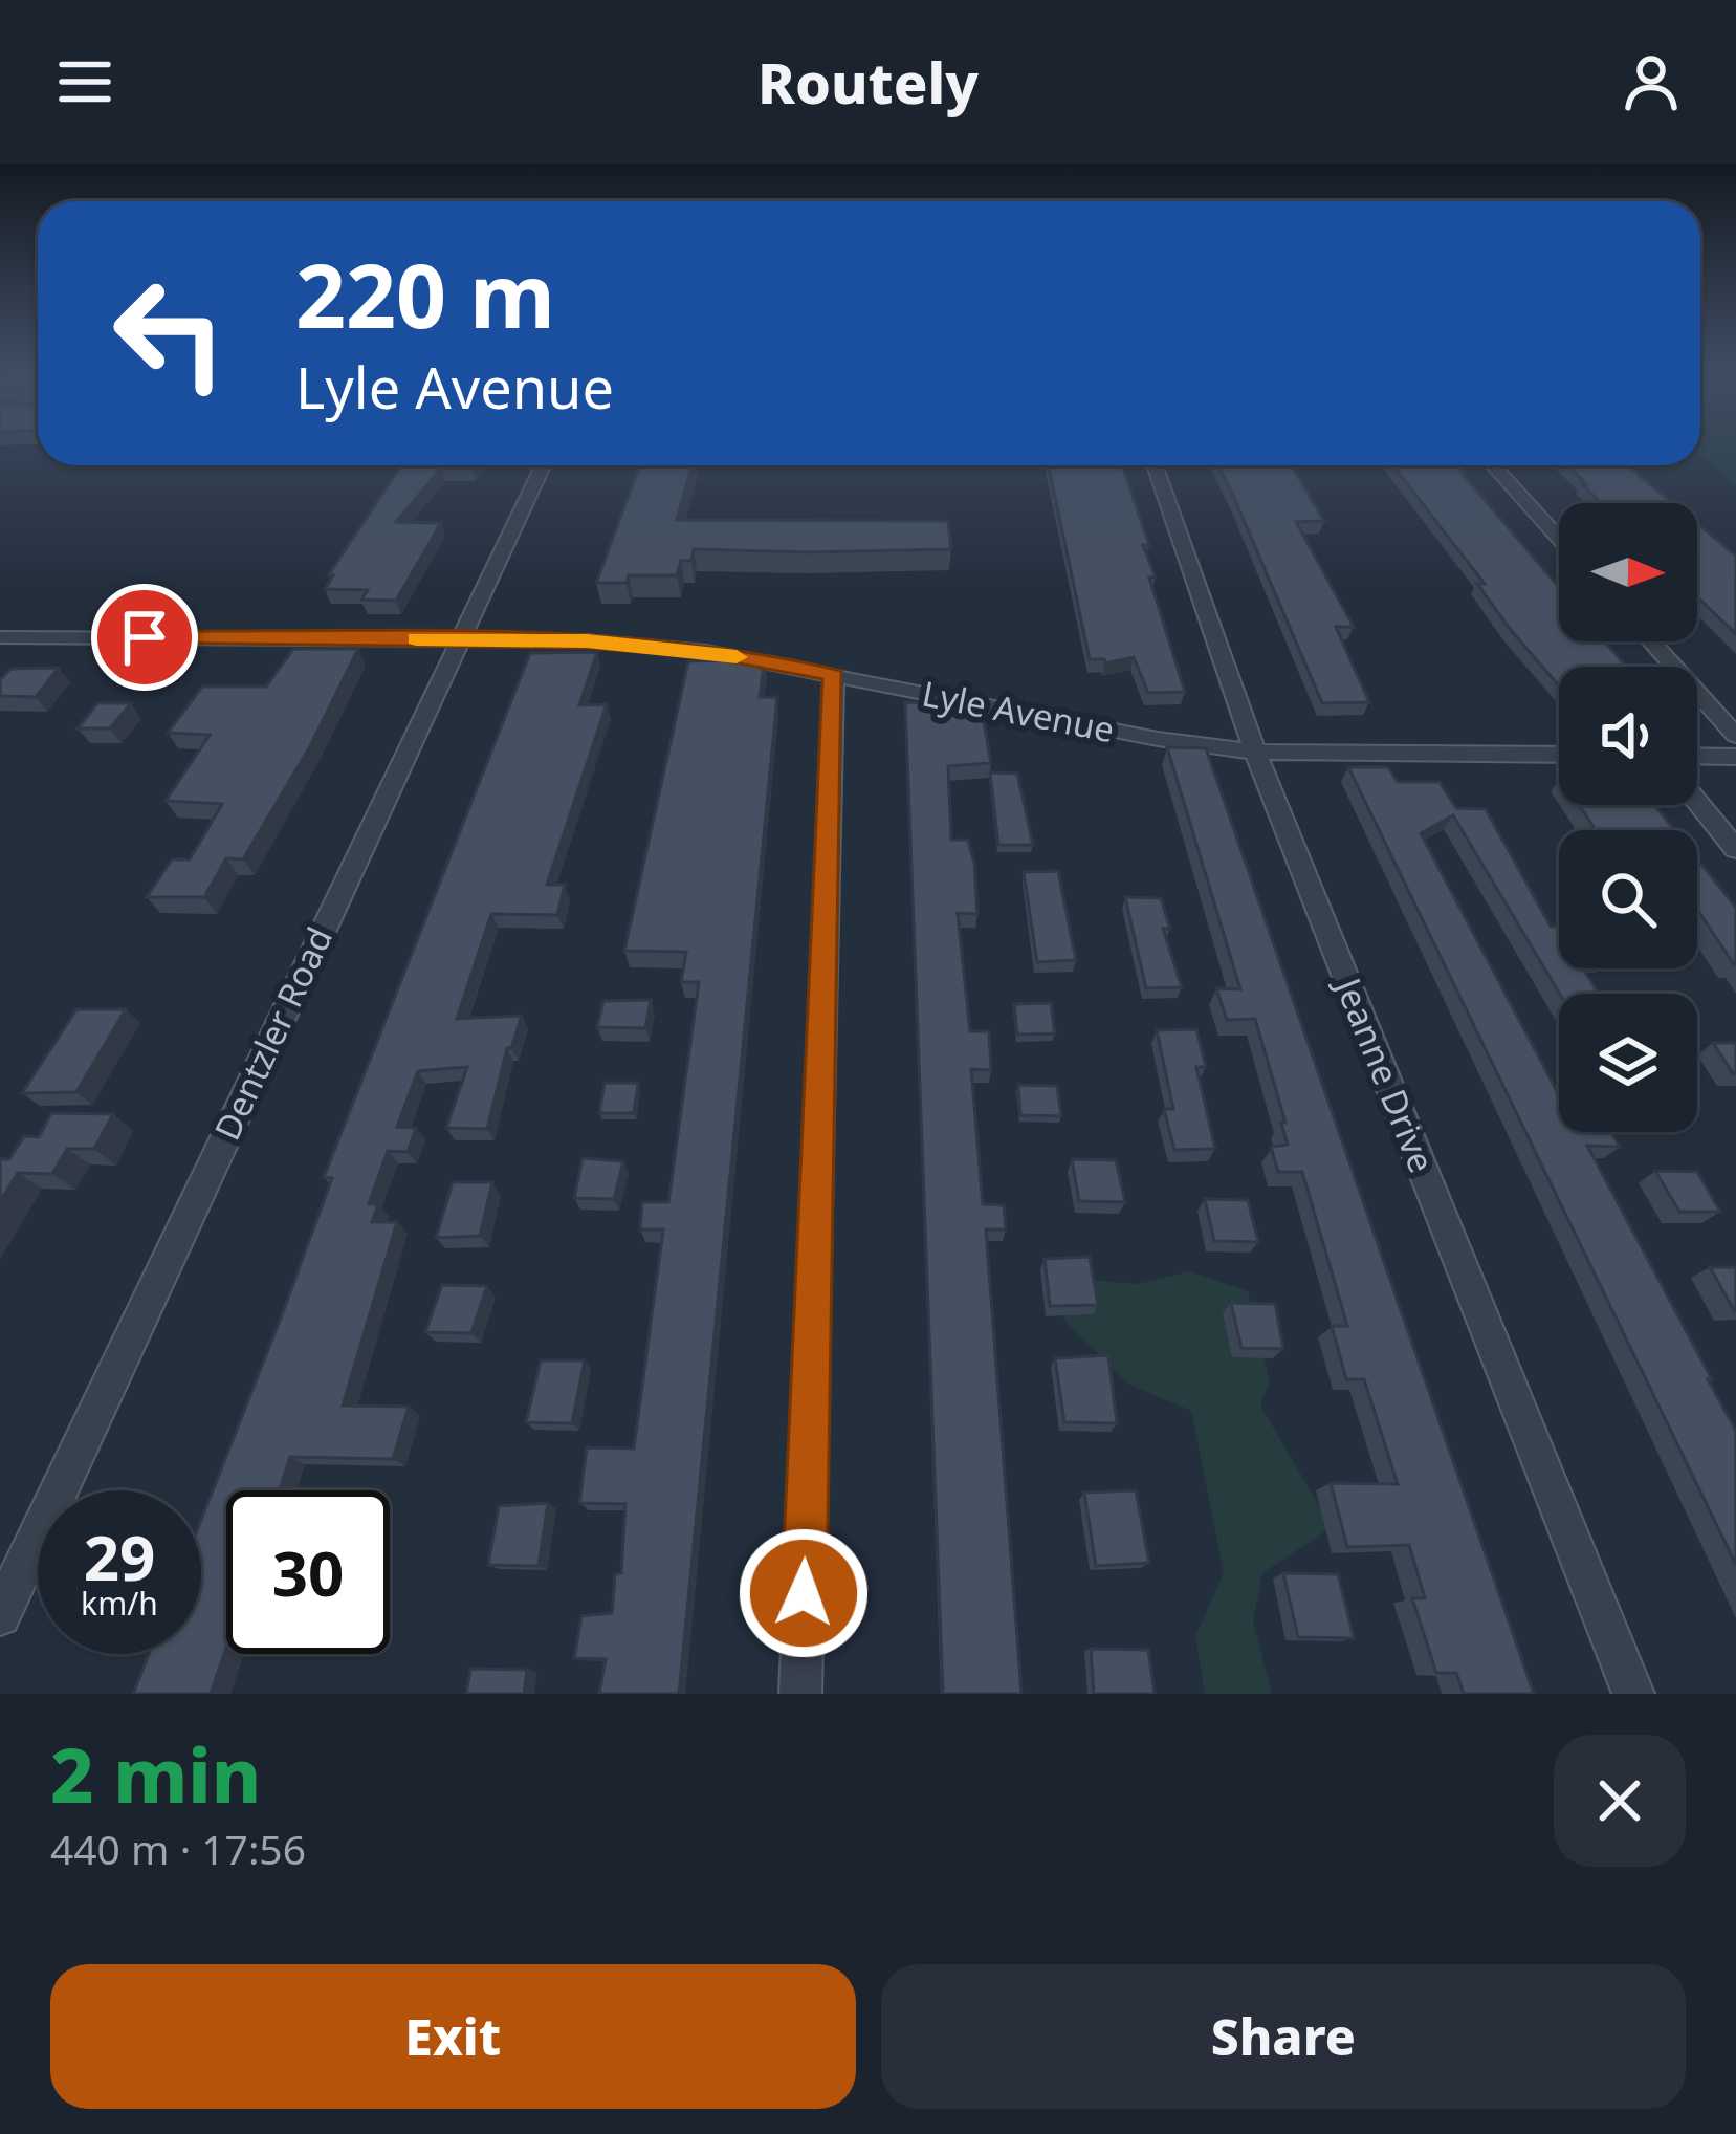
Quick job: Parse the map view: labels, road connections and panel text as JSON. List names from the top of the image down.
{
  "streets": {
    "street": ["Lyle Avenue", "Dentzler Road", "Jeanne Drive"]
  },
  "crossings": [
    ["Lyle Avenue", "Dentzler Road"],
    ["Lyle Avenue", "Jeanne Drive"]
  ],
  "north": "right",
  "page": {
    "header": "Routely",
    "turn": ["220 m", "Lyle Avenue"],
    "speed": "29 km/h",
    "limit": "30",
    "heading": ["2 min", "440 m · 17:56"],
    "buttons": ["Exit", "Share"]
  }
}
